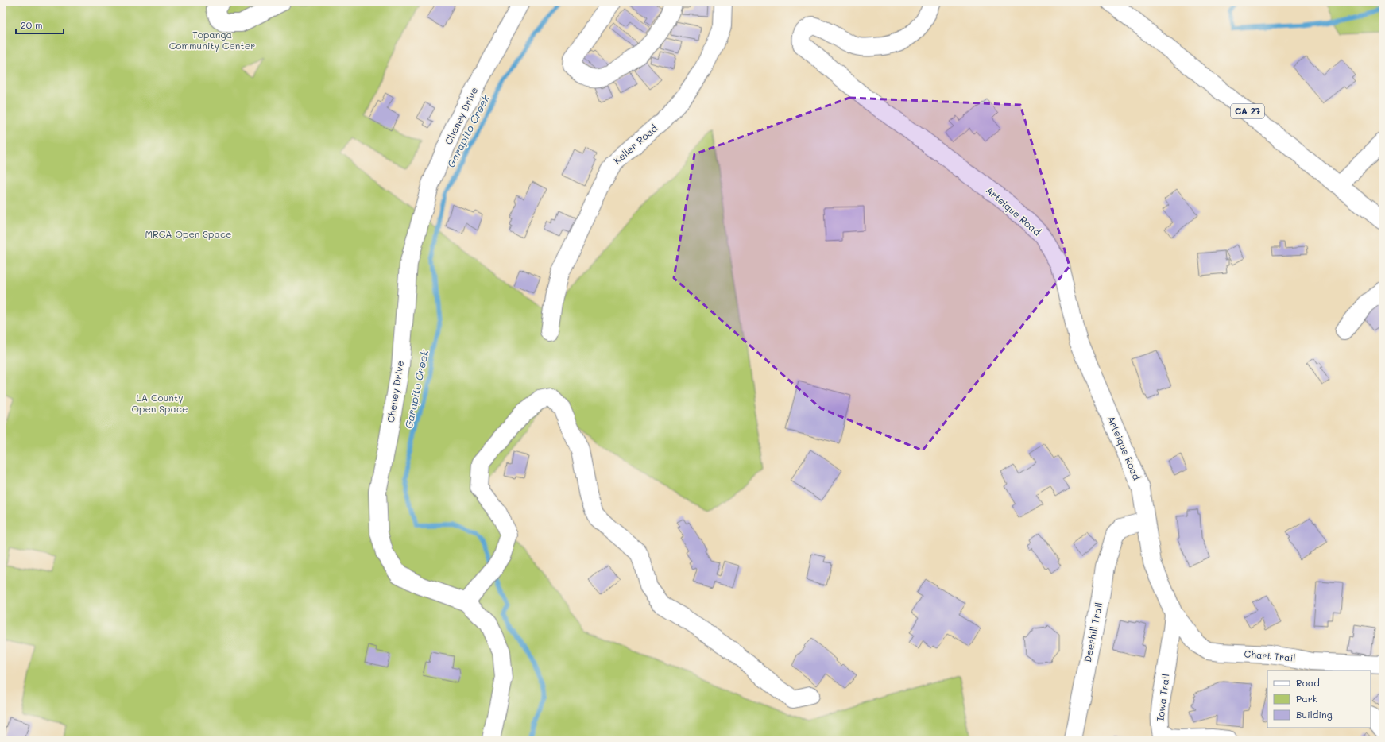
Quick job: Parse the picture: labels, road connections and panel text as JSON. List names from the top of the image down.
{
  "streets": {
    "street": [
      "CA 27",
      "Cheney Drive",
      "Keller Road",
      "Arteique Road",
      "Deerhill Trail",
      "Chart Trail",
      "Iowa Trail"
    ]
  },
  "crossings": [
    ["Arteique Road", "Deerhill Trail"],
    ["Arteique Road", "Chart Trail"],
    ["Arteique Road", "Iowa Trail"],
    ["Chart Trail", "Iowa Trail"]
  ],
  "water": ["Garapito Creek"],
  "parks": ["Topanga Community Center", "MRCA Open Space", "LA County Open Space"],
  "legend": ["Road", "Park", "Building"],
  "scale_bar": "20 m"
}
